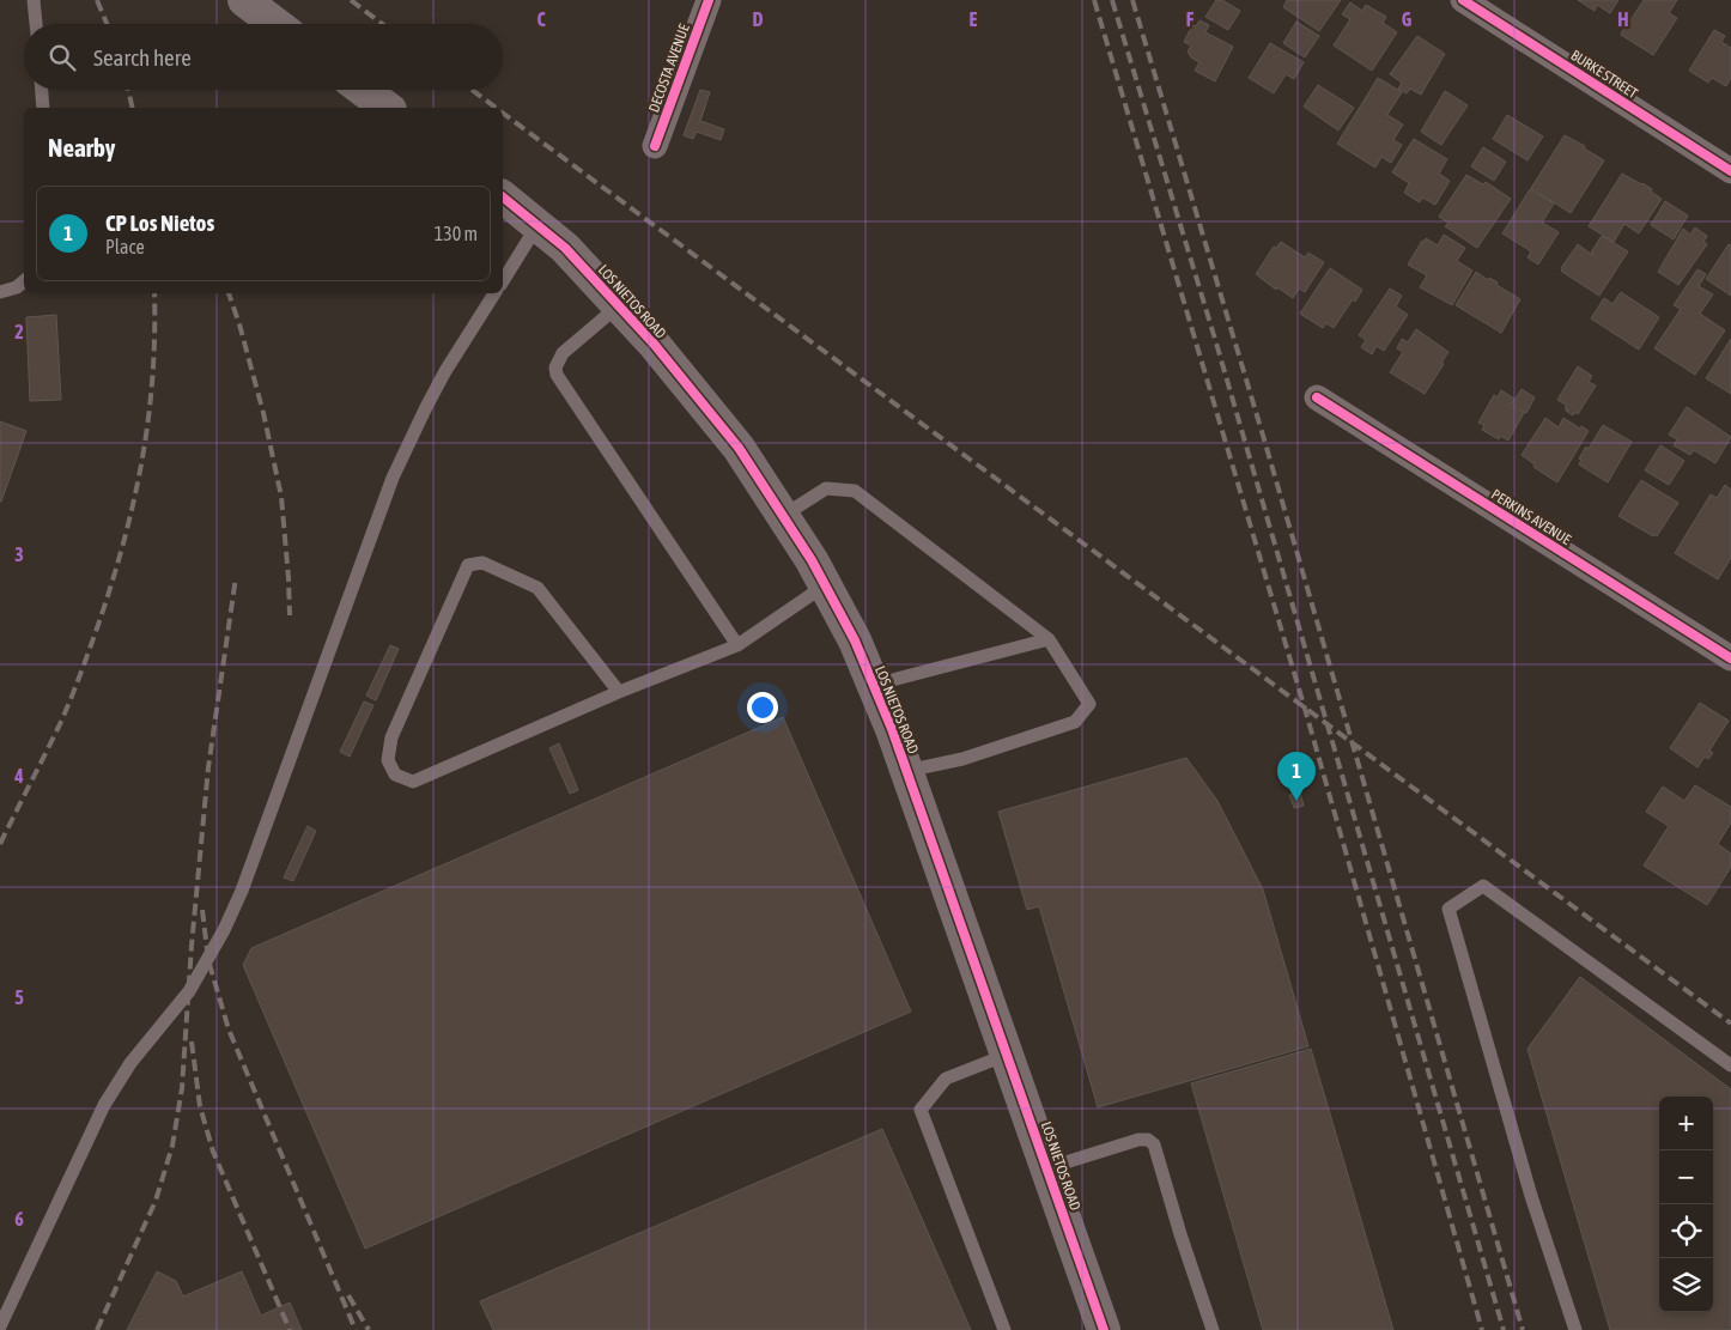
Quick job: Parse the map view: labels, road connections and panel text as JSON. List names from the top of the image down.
{
  "streets": {
    "street": [
      "DECOSTA AVENUE",
      "BURKE STREET",
      "LOS NIETOS ROAD",
      "PERKINS AVENUE"
    ]
  },
  "page": {
    "search": "Search here",
    "heading": "Nearby",
    "list": [
      {
        "mark": "1",
        "name": "CP Los Nietos",
        "note": "Place",
        "value": "130 m"
      }
    ],
    "pins": "1",
    "map_buttons": ["+", "−"]
  },
  "grid": {
    "columns": [
      "C",
      "D",
      "E",
      "F",
      "G",
      "H"
    ],
    "rows": [
      "2",
      "3",
      "4",
      "5",
      "6"
    ]
  }
}
